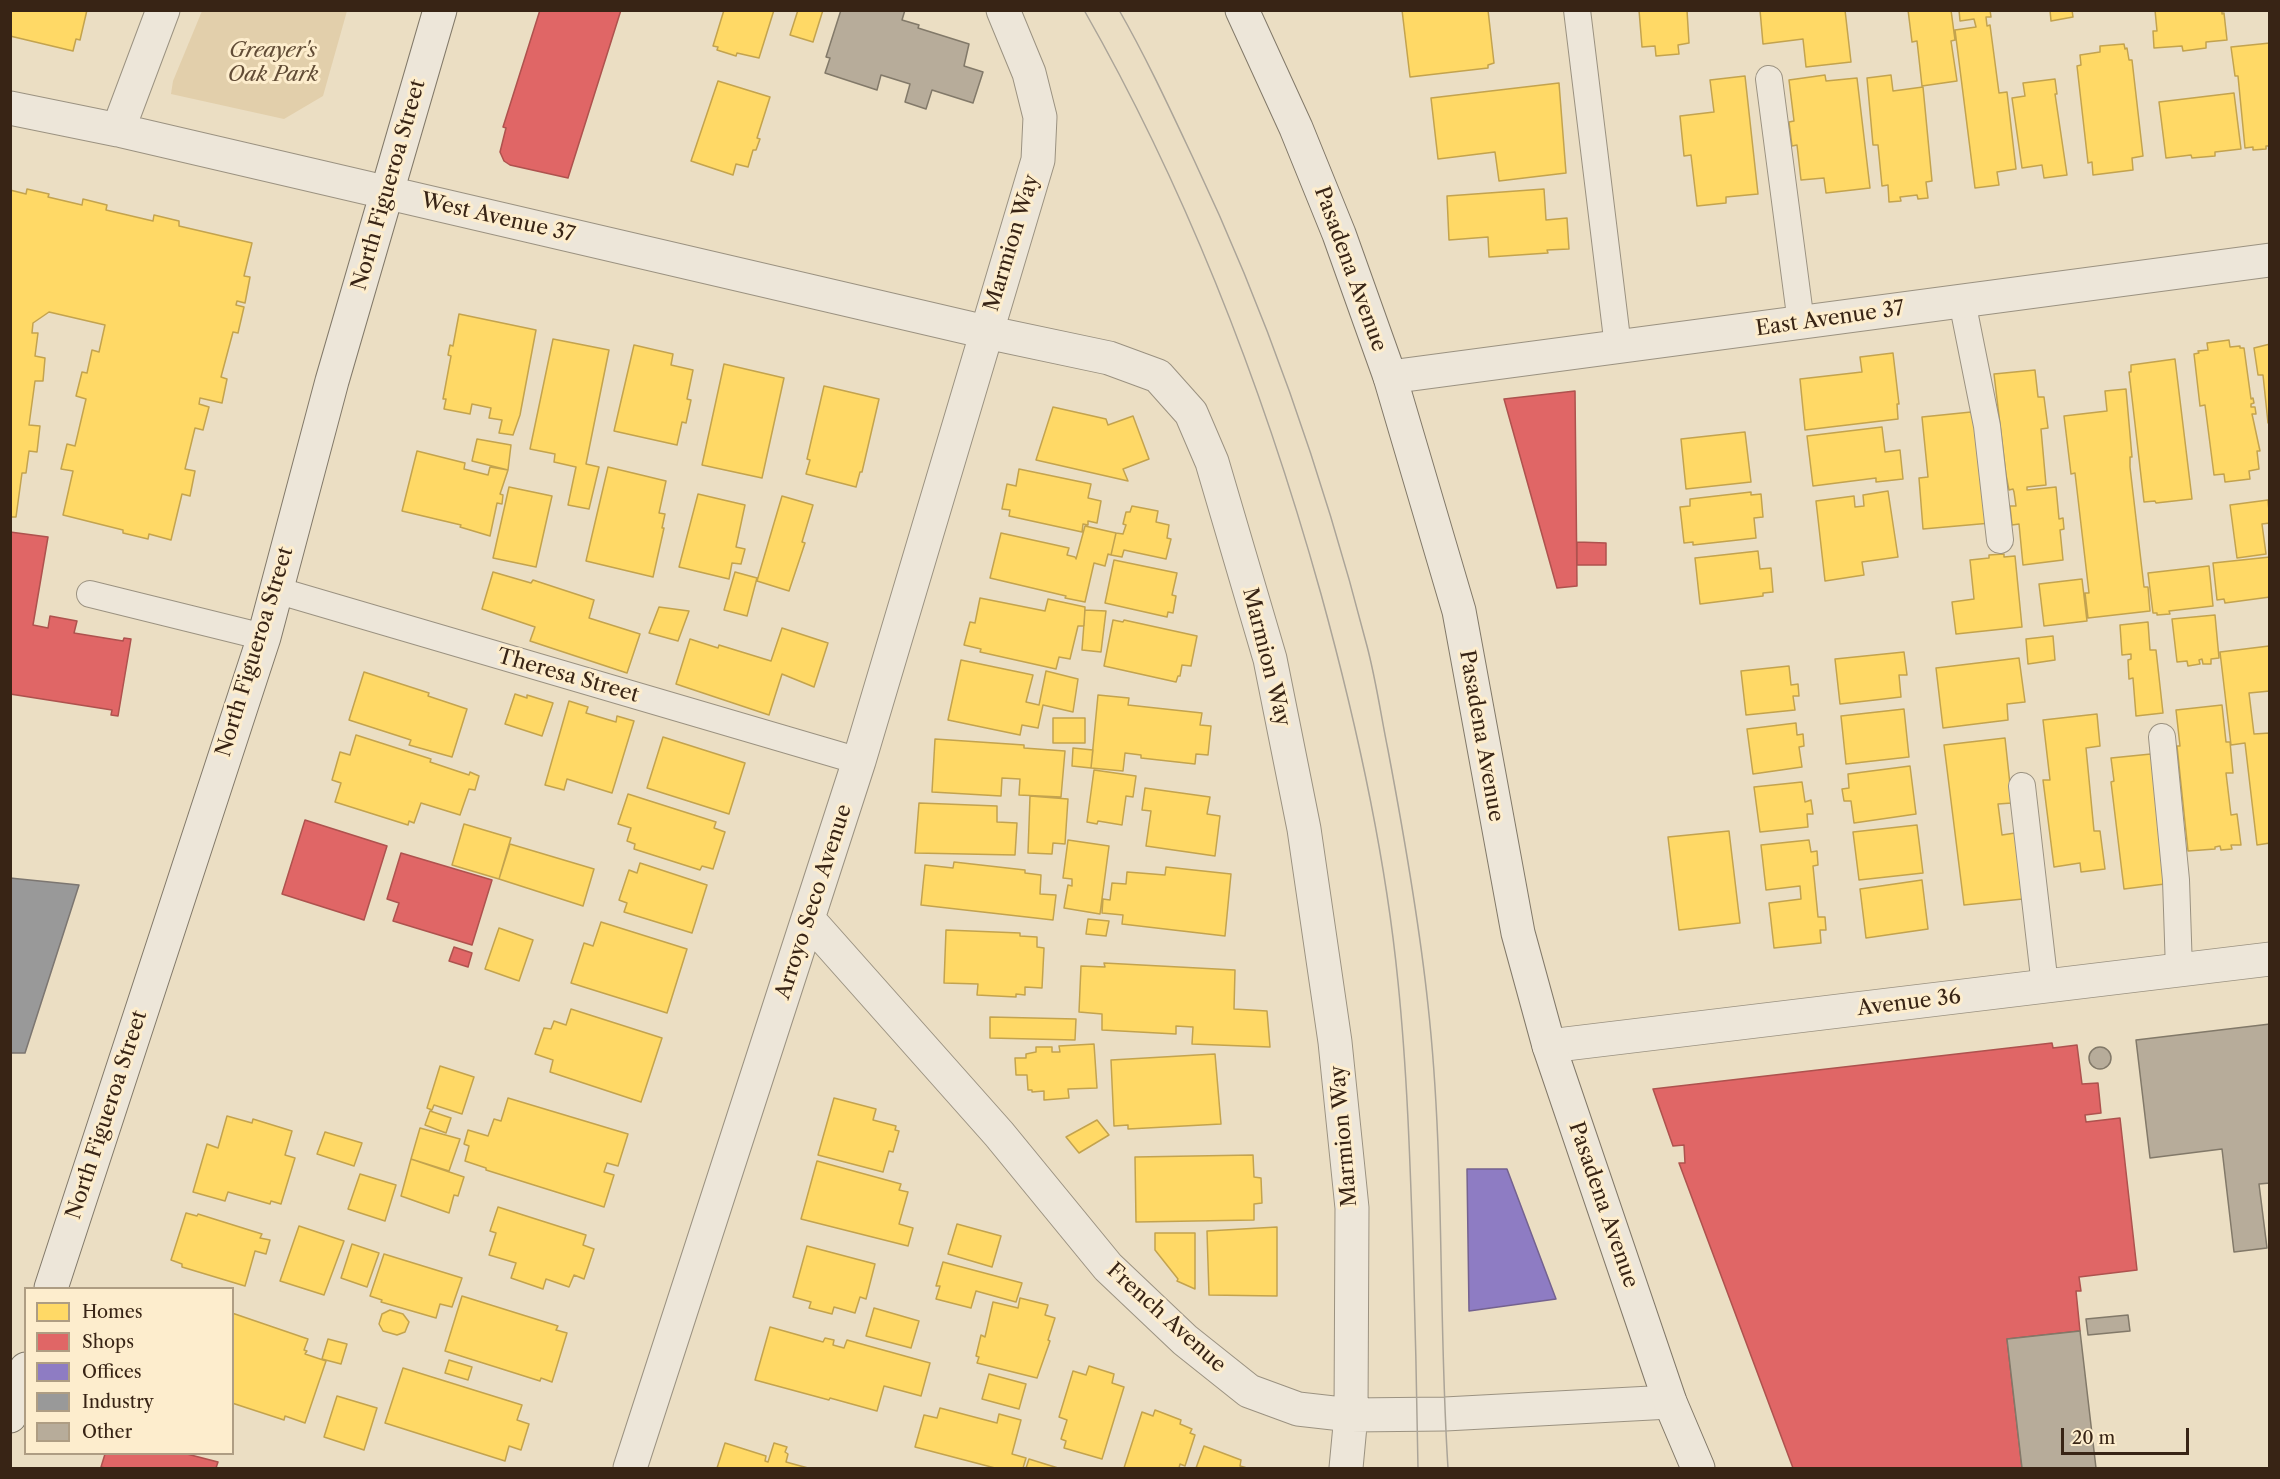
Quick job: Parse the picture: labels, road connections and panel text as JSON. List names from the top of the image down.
{
  "streets": {
    "street": [
      "North Figueroa Street",
      "West Avenue 37",
      "Marmion Way",
      "Pasadena Avenue",
      "East Avenue 37",
      "Arroyo Seco Avenue",
      "Avenue 36",
      "French Avenue"
    ],
    "lane": ["Theresa Street"]
  },
  "crossings": [
    ["North Figueroa Street", "West Avenue 37"],
    ["North Figueroa Street", "Theresa Street"],
    ["West Avenue 37", "Marmion Way"],
    ["West Avenue 37", "Arroyo Seco Avenue"],
    ["Marmion Way", "Arroyo Seco Avenue"],
    ["Marmion Way", "French Avenue"],
    ["Pasadena Avenue", "East Avenue 37"],
    ["Pasadena Avenue", "Avenue 36"],
    ["Pasadena Avenue", "French Avenue"],
    ["Theresa Street", "Arroyo Seco Avenue"],
    ["Arroyo Seco Avenue", "French Avenue"]
  ],
  "parks": ["Greayer's Oak Park"],
  "legend": [
    "Homes",
    "Shops",
    "Offices",
    "Industry",
    "Other"
  ],
  "scale_bar": "20 m"
}
